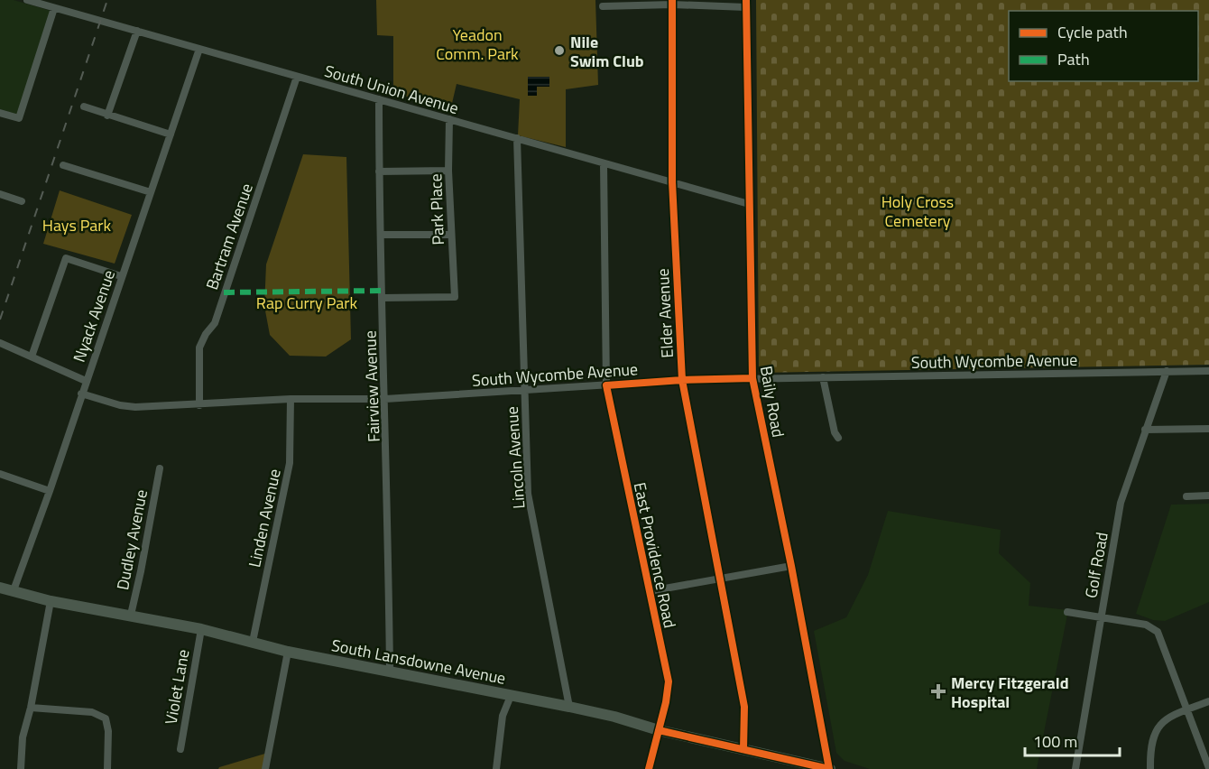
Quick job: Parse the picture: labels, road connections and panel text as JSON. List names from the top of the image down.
{
  "streets": {
    "main road": ["South Lansdowne Avenue"],
    "street": [
      "South Union Avenue",
      "Park Place",
      "Bartram Avenue",
      "Elder Avenue",
      "Nyack Avenue",
      "South Wycombe Avenue",
      "Fairview Avenue",
      "Baily Road",
      "Lincoln Avenue",
      "Linden Avenue",
      "Dudley Avenue",
      "East Providence Road",
      "Golf Road",
      "Violet Lane"
    ]
  },
  "crossings": [
    ["South Union Avenue", "Park Place"],
    ["South Union Avenue", "Bartram Avenue"],
    ["South Union Avenue", "Elder Avenue"],
    ["South Union Avenue", "Nyack Avenue"],
    ["South Union Avenue", "Fairview Avenue"],
    ["South Union Avenue", "Baily Road"],
    ["South Union Avenue", "Lincoln Avenue"],
    ["South Union Avenue", "East Providence Road"],
    ["Park Place", "Fairview Avenue"],
    ["Bartram Avenue", "South Wycombe Avenue"],
    ["Elder Avenue", "South Wycombe Avenue"],
    ["Elder Avenue", "South Lansdowne Avenue"],
    ["Nyack Avenue", "South Wycombe Avenue"],
    ["Nyack Avenue", "South Lansdowne Avenue"],
    ["South Wycombe Avenue", "Fairview Avenue"],
    ["South Wycombe Avenue", "Baily Road"],
    ["South Wycombe Avenue", "Lincoln Avenue"],
    ["South Wycombe Avenue", "Linden Avenue"],
    ["South Wycombe Avenue", "East Providence Road"],
    ["South Wycombe Avenue", "Golf Road"],
    ["Fairview Avenue", "South Lansdowne Avenue"],
    ["Baily Road", "South Lansdowne Avenue"],
    ["Lincoln Avenue", "South Lansdowne Avenue"],
    ["Linden Avenue", "South Lansdowne Avenue"],
    ["Dudley Avenue", "South Lansdowne Avenue"],
    ["East Providence Road", "South Lansdowne Avenue"],
    ["South Lansdowne Avenue", "Violet Lane"]
  ],
  "parks": [
    "Yeadon Comm. Park",
    "Holy Cross Cemetery",
    "Hays Park",
    "Rap Curry Park"
  ],
  "places": {
    "other": ["Nile Swim Club"],
    "health": ["Mercy Fitzgerald Hospital"]
  },
  "legend": ["Cycle path", "Path"],
  "scale_bar": "100 m"
}
